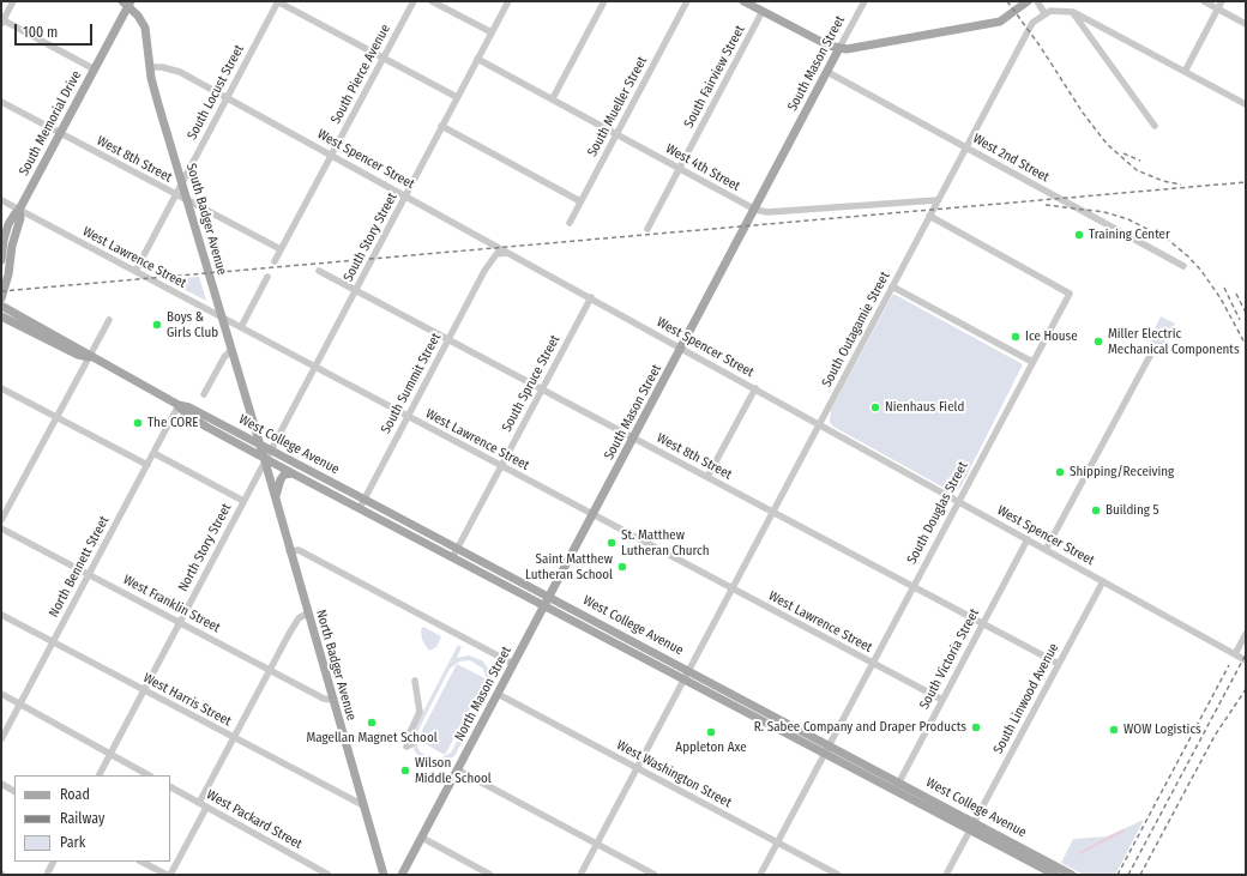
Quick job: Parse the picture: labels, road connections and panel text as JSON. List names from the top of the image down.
{
  "streets": {
    "main road": [
      "South Mason Street",
      "South Memorial Drive",
      "South Badger Avenue",
      "West College Avenue",
      "North Badger Avenue",
      "North Mason Street"
    ],
    "street": [
      "South Pierce Avenue",
      "South Fairview Street",
      "South Locust Street",
      "South Mueller Street",
      "West 2nd Street",
      "West 8th Street",
      "West Spencer Street",
      "West 4th Street",
      "South Story Street",
      "West Lawrence Street",
      "South Outagamie Street",
      "South Summit Street",
      "South Spruce Street",
      "South Douglas Street",
      "North Story Street",
      "North Bennett Street",
      "West Franklin Street",
      "South Victoria Street",
      "South Linwood Avenue",
      "West Harris Street",
      "West Washington Street",
      "West Packard Street"
    ]
  },
  "crossings": [
    ["South Mason Street", "West 2nd Street"],
    ["South Mason Street", "West 8th Street"],
    ["South Mason Street", "West Spencer Street"],
    ["South Mason Street", "West 4th Street"],
    ["South Mason Street", "West Lawrence Street"],
    ["South Mason Street", "West College Avenue"],
    ["South Mason Street", "North Mason Street"],
    ["South Pierce Avenue", "West 8th Street"],
    ["South Pierce Avenue", "West Spencer Street"],
    ["South Fairview Street", "West 4th Street"],
    ["South Locust Street", "West 8th Street"],
    ["South Locust Street", "West Spencer Street"],
    ["South Locust Street", "South Badger Avenue"],
    ["South Locust Street", "West Lawrence Street"],
    ["South Mueller Street", "West 4th Street"],
    ["South Memorial Drive", "West 8th Street"],
    ["South Memorial Drive", "South Badger Avenue"],
    ["South Memorial Drive", "West Lawrence Street"],
    ["West 2nd Street", "South Outagamie Street"],
    ["West 8th Street", "South Badger Avenue"],
    ["West 8th Street", "South Story Street"],
    ["West 8th Street", "South Outagamie Street"],
    ["West 8th Street", "South Summit Street"],
    ["West 8th Street", "South Spruce Street"],
    ["West 8th Street", "South Douglas Street"],
    ["West 8th Street", "South Victoria Street"],
    ["West 8th Street", "South Linwood Avenue"],
    ["West Spencer Street", "South Badger Avenue"],
    ["West Spencer Street", "South Story Street"],
    ["West Spencer Street", "South Outagamie Street"],
    ["West Spencer Street", "South Summit Street"],
    ["West Spencer Street", "South Spruce Street"],
    ["West Spencer Street", "South Douglas Street"],
    ["West Spencer Street", "South Victoria Street"],
    ["West Spencer Street", "South Linwood Avenue"],
    ["West 4th Street", "South Story Street"],
    ["West 4th Street", "South Outagamie Street"],
    ["South Badger Avenue", "South Story Street"],
    ["South Badger Avenue", "West Lawrence Street"],
    ["South Badger Avenue", "West College Avenue"],
    ["South Badger Avenue", "North Story Street"],
    ["South Badger Avenue", "North Badger Avenue"],
    ["South Story Street", "West Lawrence Street"],
    ["South Story Street", "West College Avenue"],
    ["South Story Street", "North Story Street"],
    ["South Story Street", "North Badger Avenue"],
    ["West Lawrence Street", "South Outagamie Street"],
    ["West Lawrence Street", "South Summit Street"],
    ["West Lawrence Street", "South Spruce Street"],
    ["West Lawrence Street", "South Douglas Street"],
    ["West Lawrence Street", "South Victoria Street"],
    ["South Outagamie Street", "West College Avenue"],
    ["South Outagamie Street", "South Douglas Street"],
    ["South Outagamie Street", "West Washington Street"],
    ["South Summit Street", "West College Avenue"],
    ["South Spruce Street", "West College Avenue"],
    ["West College Avenue", "South Douglas Street"],
    ["West College Avenue", "North Story Street"],
    ["West College Avenue", "North Bennett Street"],
    ["West College Avenue", "South Victoria Street"],
    ["West College Avenue", "North Badger Avenue"],
    ["West College Avenue", "North Mason Street"],
    ["West College Avenue", "South Linwood Avenue"],
    ["South Douglas Street", "West Washington Street"],
    ["North Story Street", "West Franklin Street"],
    ["North Story Street", "North Badger Avenue"],
    ["North Story Street", "West Harris Street"],
    ["North Bennett Street", "West Franklin Street"],
    ["North Bennett Street", "West Harris Street"],
    ["West Franklin Street", "North Badger Avenue"],
    ["North Badger Avenue", "West Harris Street"],
    ["North Mason Street", "West Washington Street"]
  ],
  "places": [
    "Training Center",
    "Boys & Girls Club",
    "Ice House",
    "Miller Electric Mechanical Components",
    "Nienhaus Field",
    "The CORE",
    "Shipping/Receiving",
    "Building 5",
    "St. Matthew Lutheran Church",
    "Saint Matthew Lutheran School",
    "Magellan Magnet School",
    "R. Sabee Company and Draper Products",
    "WOW Logistics",
    "Appleton Axe",
    "Wilson Middle School"
  ],
  "legend": ["Road", "Railway", "Park"],
  "scale_bar": "100 m"
}
